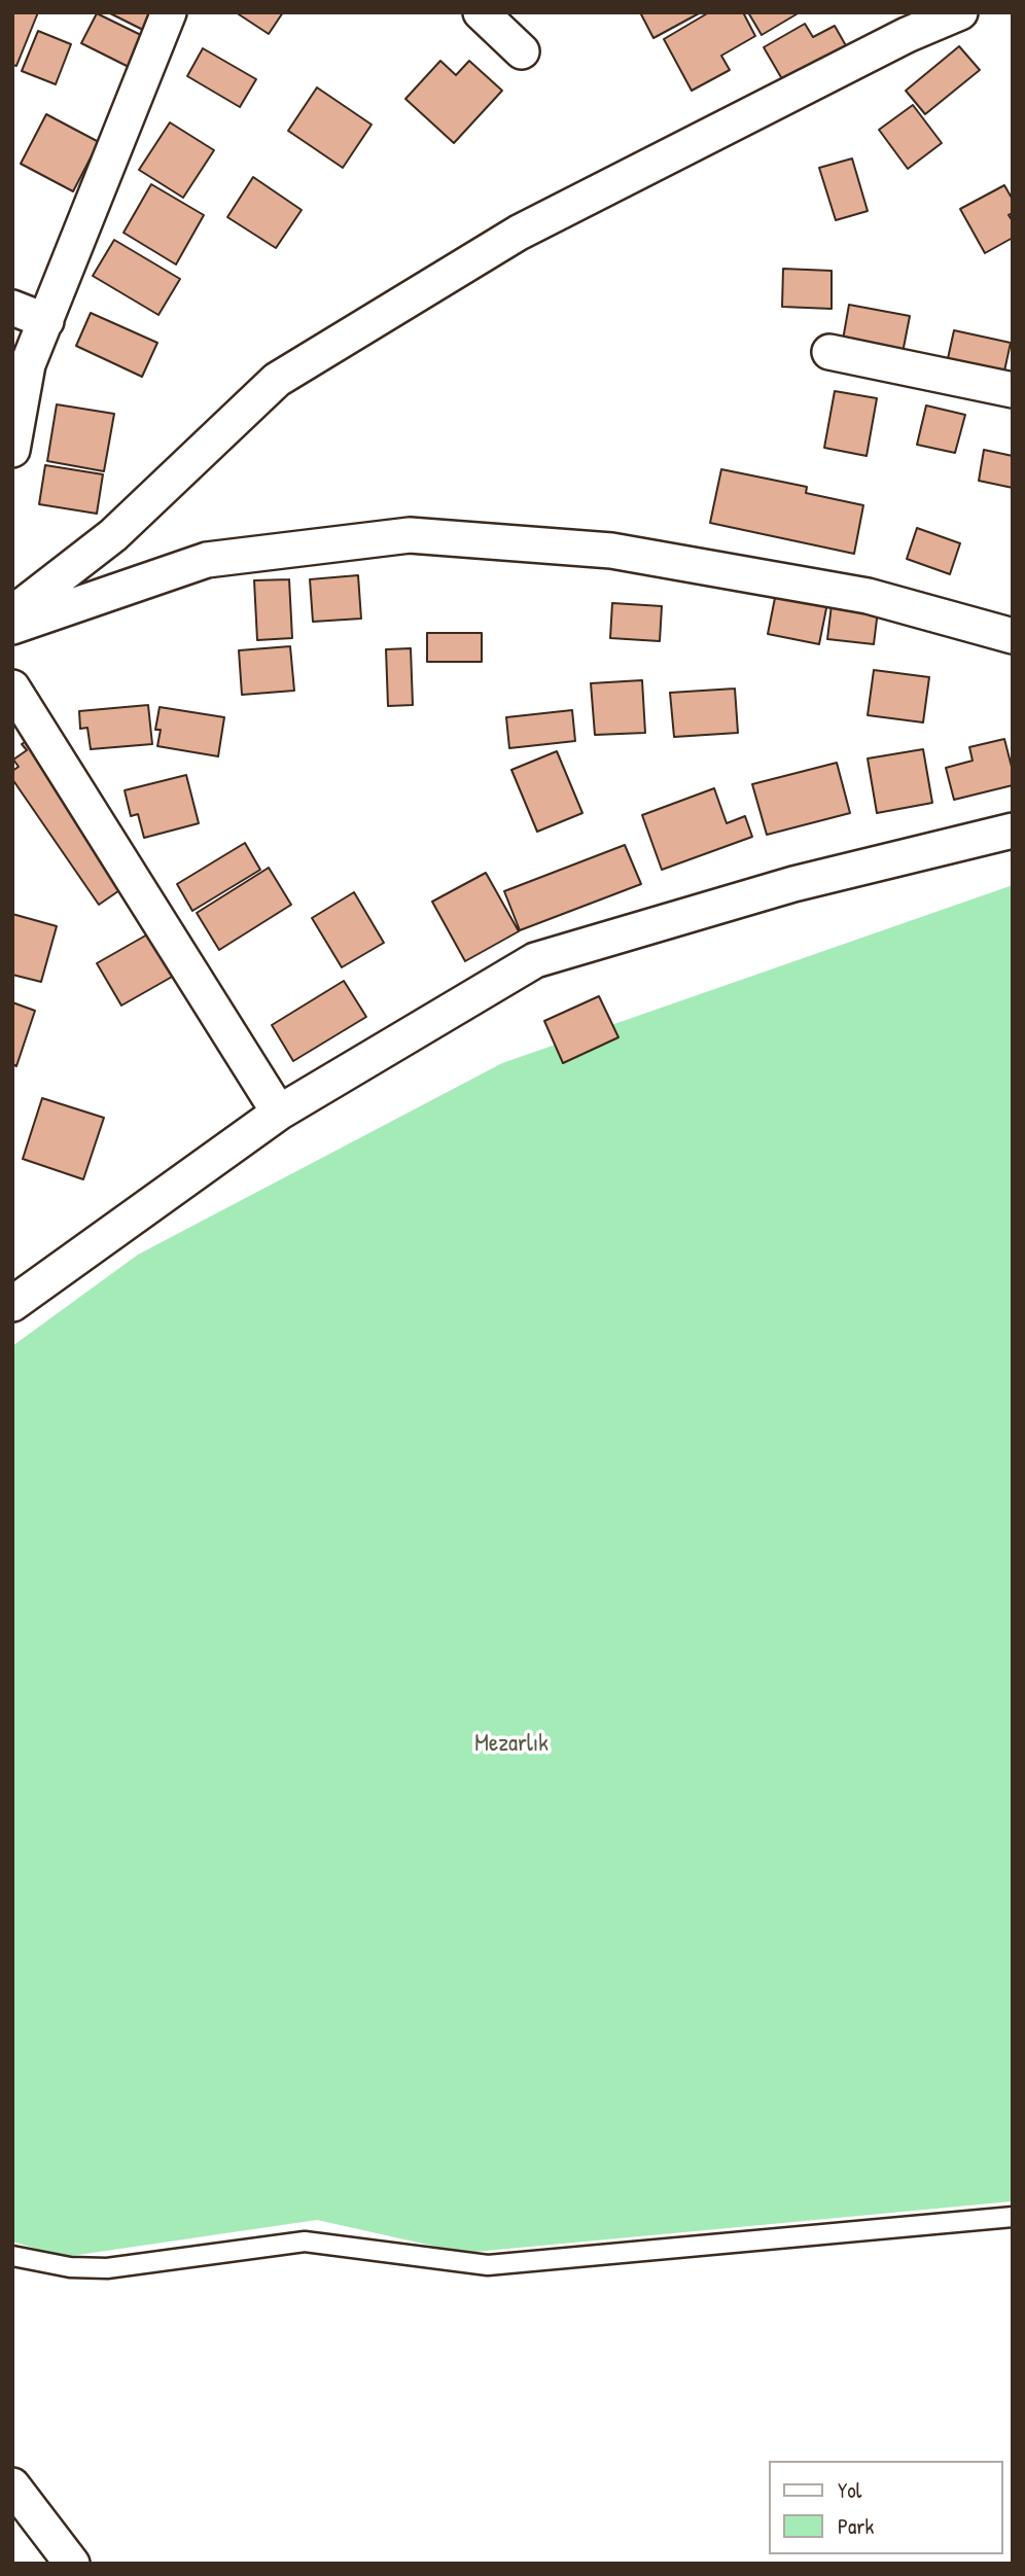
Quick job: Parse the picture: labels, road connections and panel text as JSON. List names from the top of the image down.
{
  "parks": ["Mezarlık"],
  "legend": ["Yol", "Park"]
}
